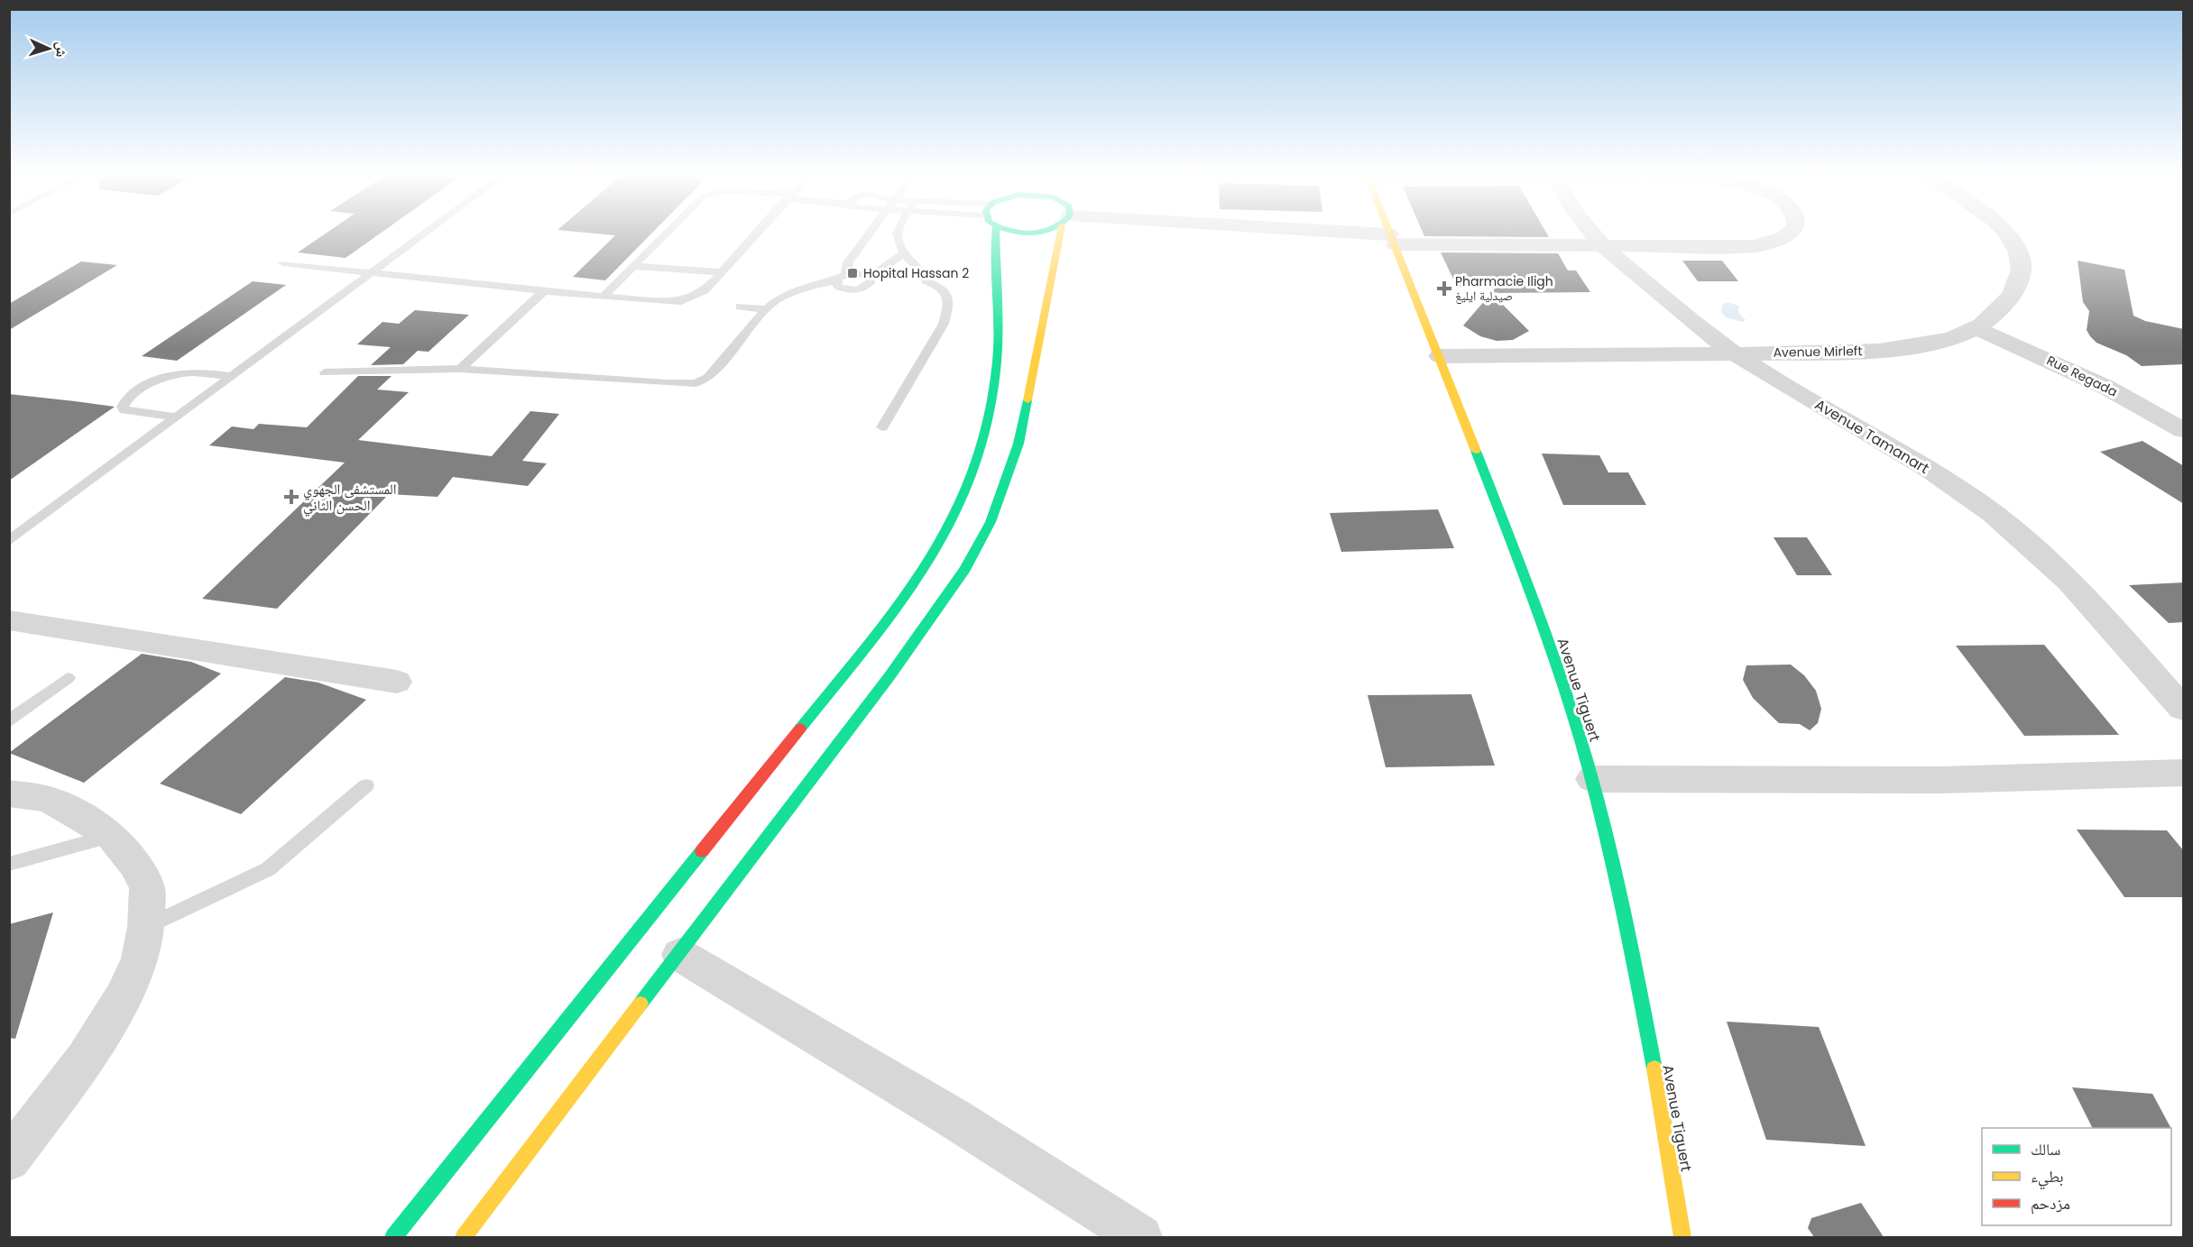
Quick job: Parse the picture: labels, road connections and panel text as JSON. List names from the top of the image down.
{
  "streets": {
    "main road": ["Avenue Tiguert"],
    "street": ["Avenue Mirleft", "Rue Regada", "Avenue Tamanart"]
  },
  "crossings": [
    ["Avenue Mirleft", "Rue Regada"],
    ["Avenue Mirleft", "Avenue Tamanart"],
    ["Avenue Mirleft", "Avenue Tiguert"]
  ],
  "places": {
    "transit": ["Hopital Hassan 2"],
    "health": ["Pharmacie Iligh صيدلية ايليغ", "المستشفى الجهوي الحسن الثاني"]
  },
  "legend": ["سالك", "بطيء", "مزدحم"],
  "north": "right"
}
